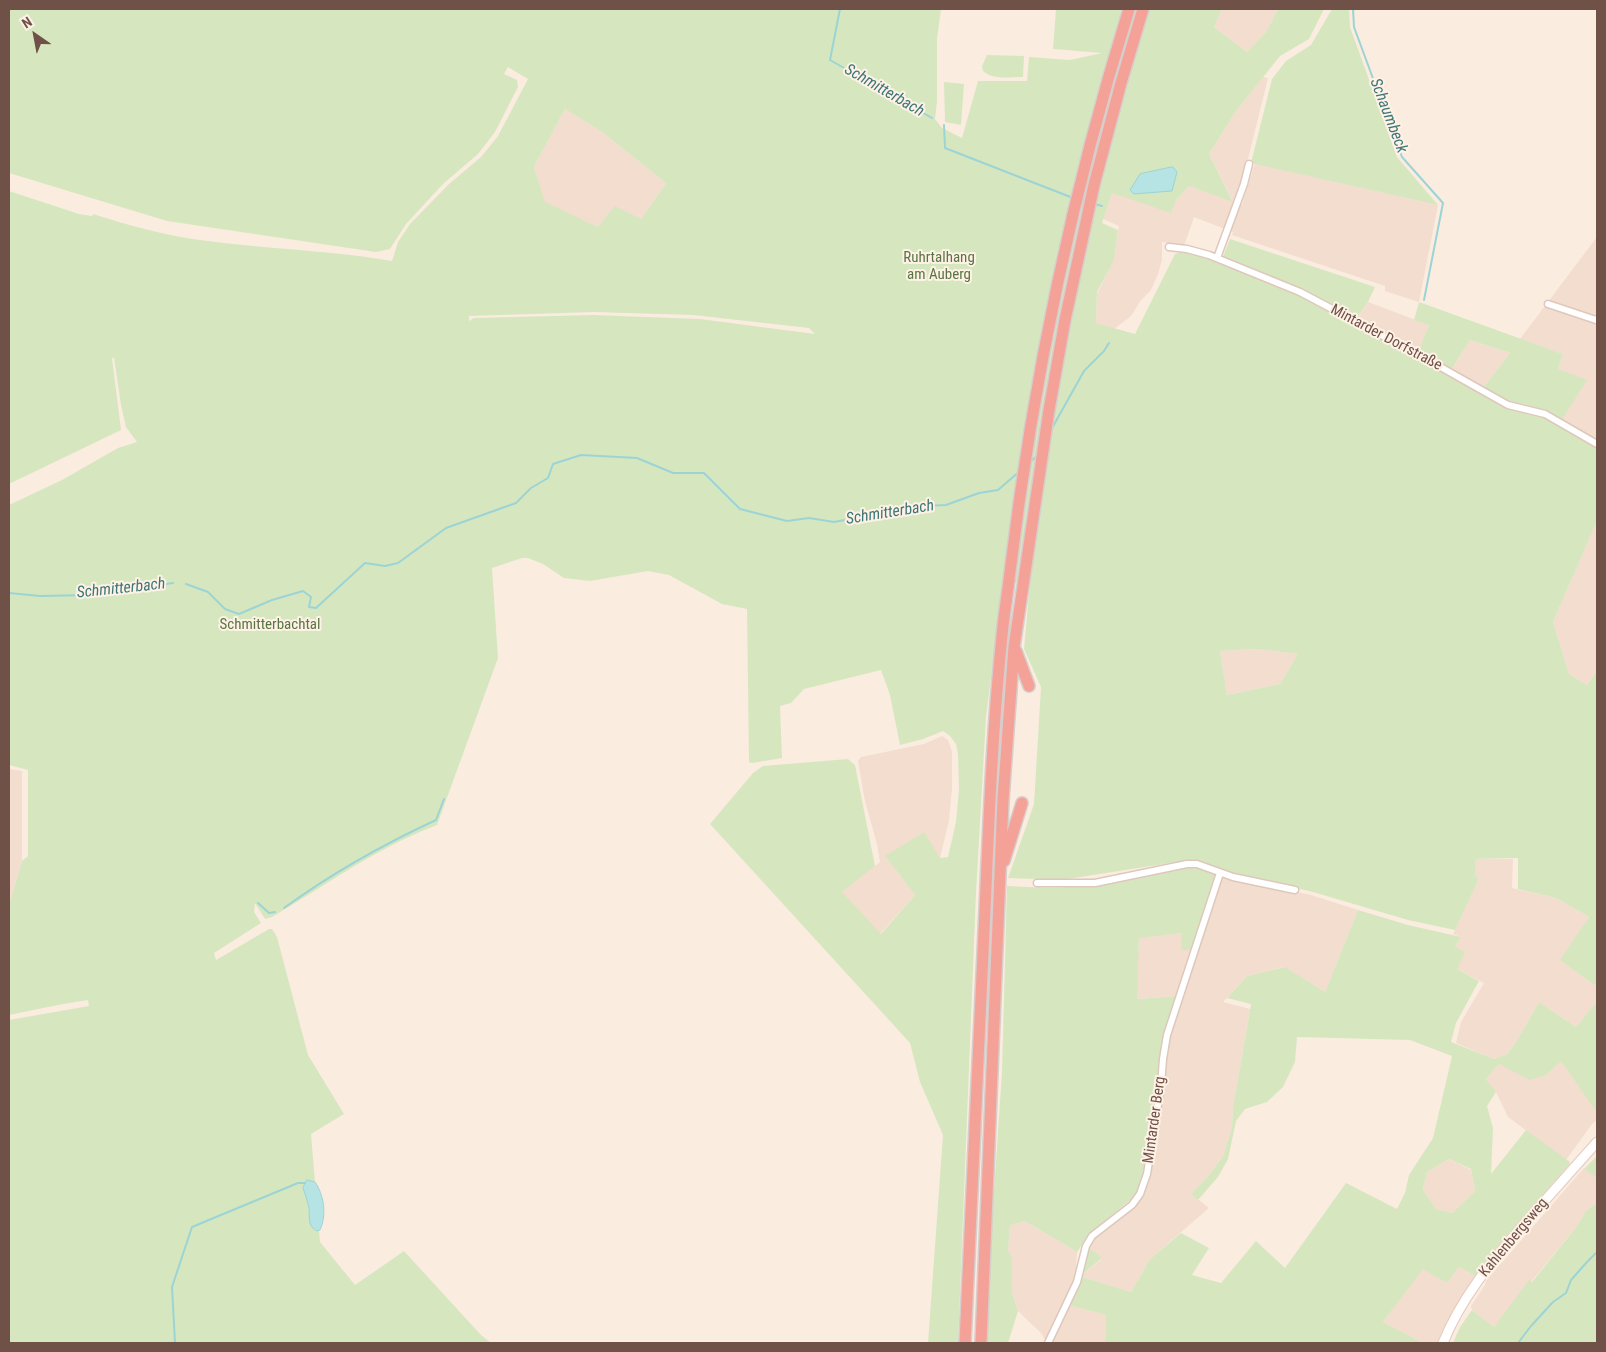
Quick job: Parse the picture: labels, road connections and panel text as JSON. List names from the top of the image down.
{
  "streets": {
    "street": ["Mintarder Dorfstraße", "Mintarder Berg", "Kahlenbergsweg"]
  },
  "water": ["Schmitterbach", "Schaumbeck"],
  "parks": ["Ruhrtalhang am Auberg", "Schmitterbachtal"],
  "north": "top left"
}
